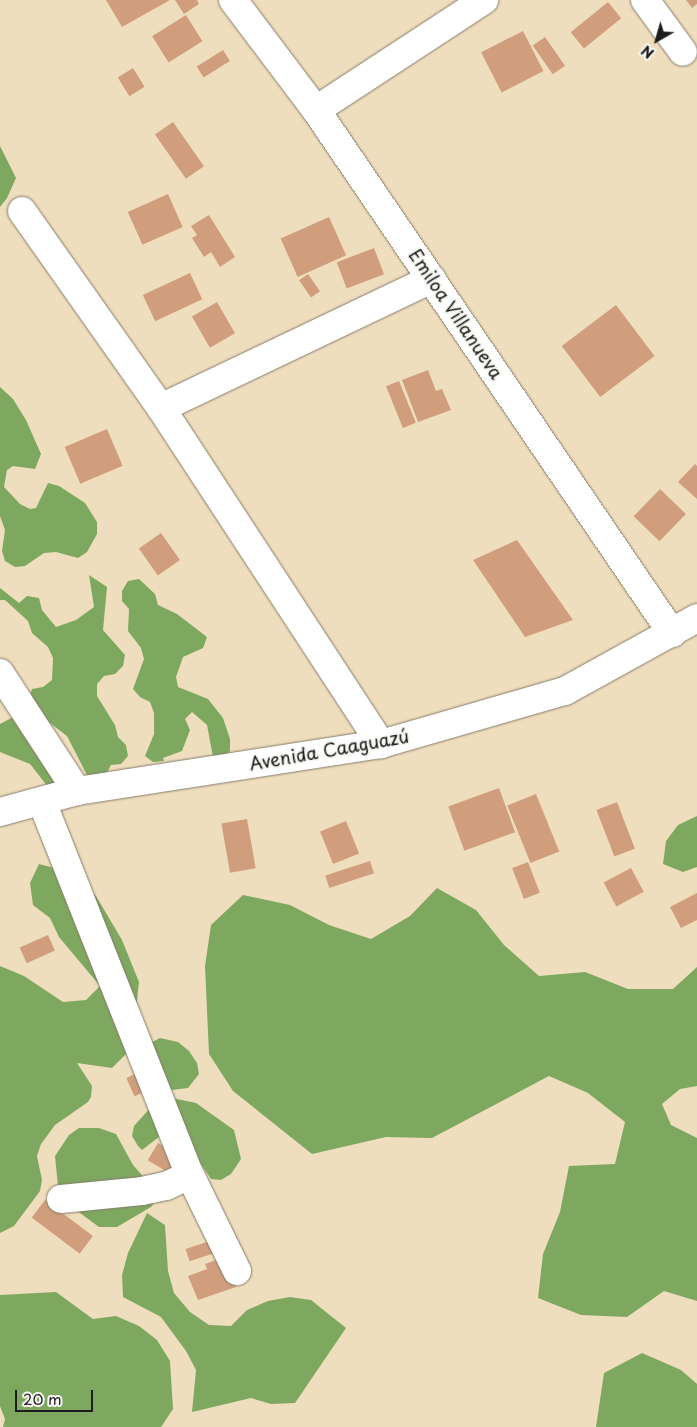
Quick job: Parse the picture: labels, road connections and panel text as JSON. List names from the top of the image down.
{
  "streets": {
    "street": ["Emiloa Villanueva", "Avenida Caaguazú"]
  },
  "crossings": [
    ["Emiloa Villanueva", "Avenida Caaguazú"]
  ],
  "scale_bar": "20 m",
  "north": "bottom left"
}
